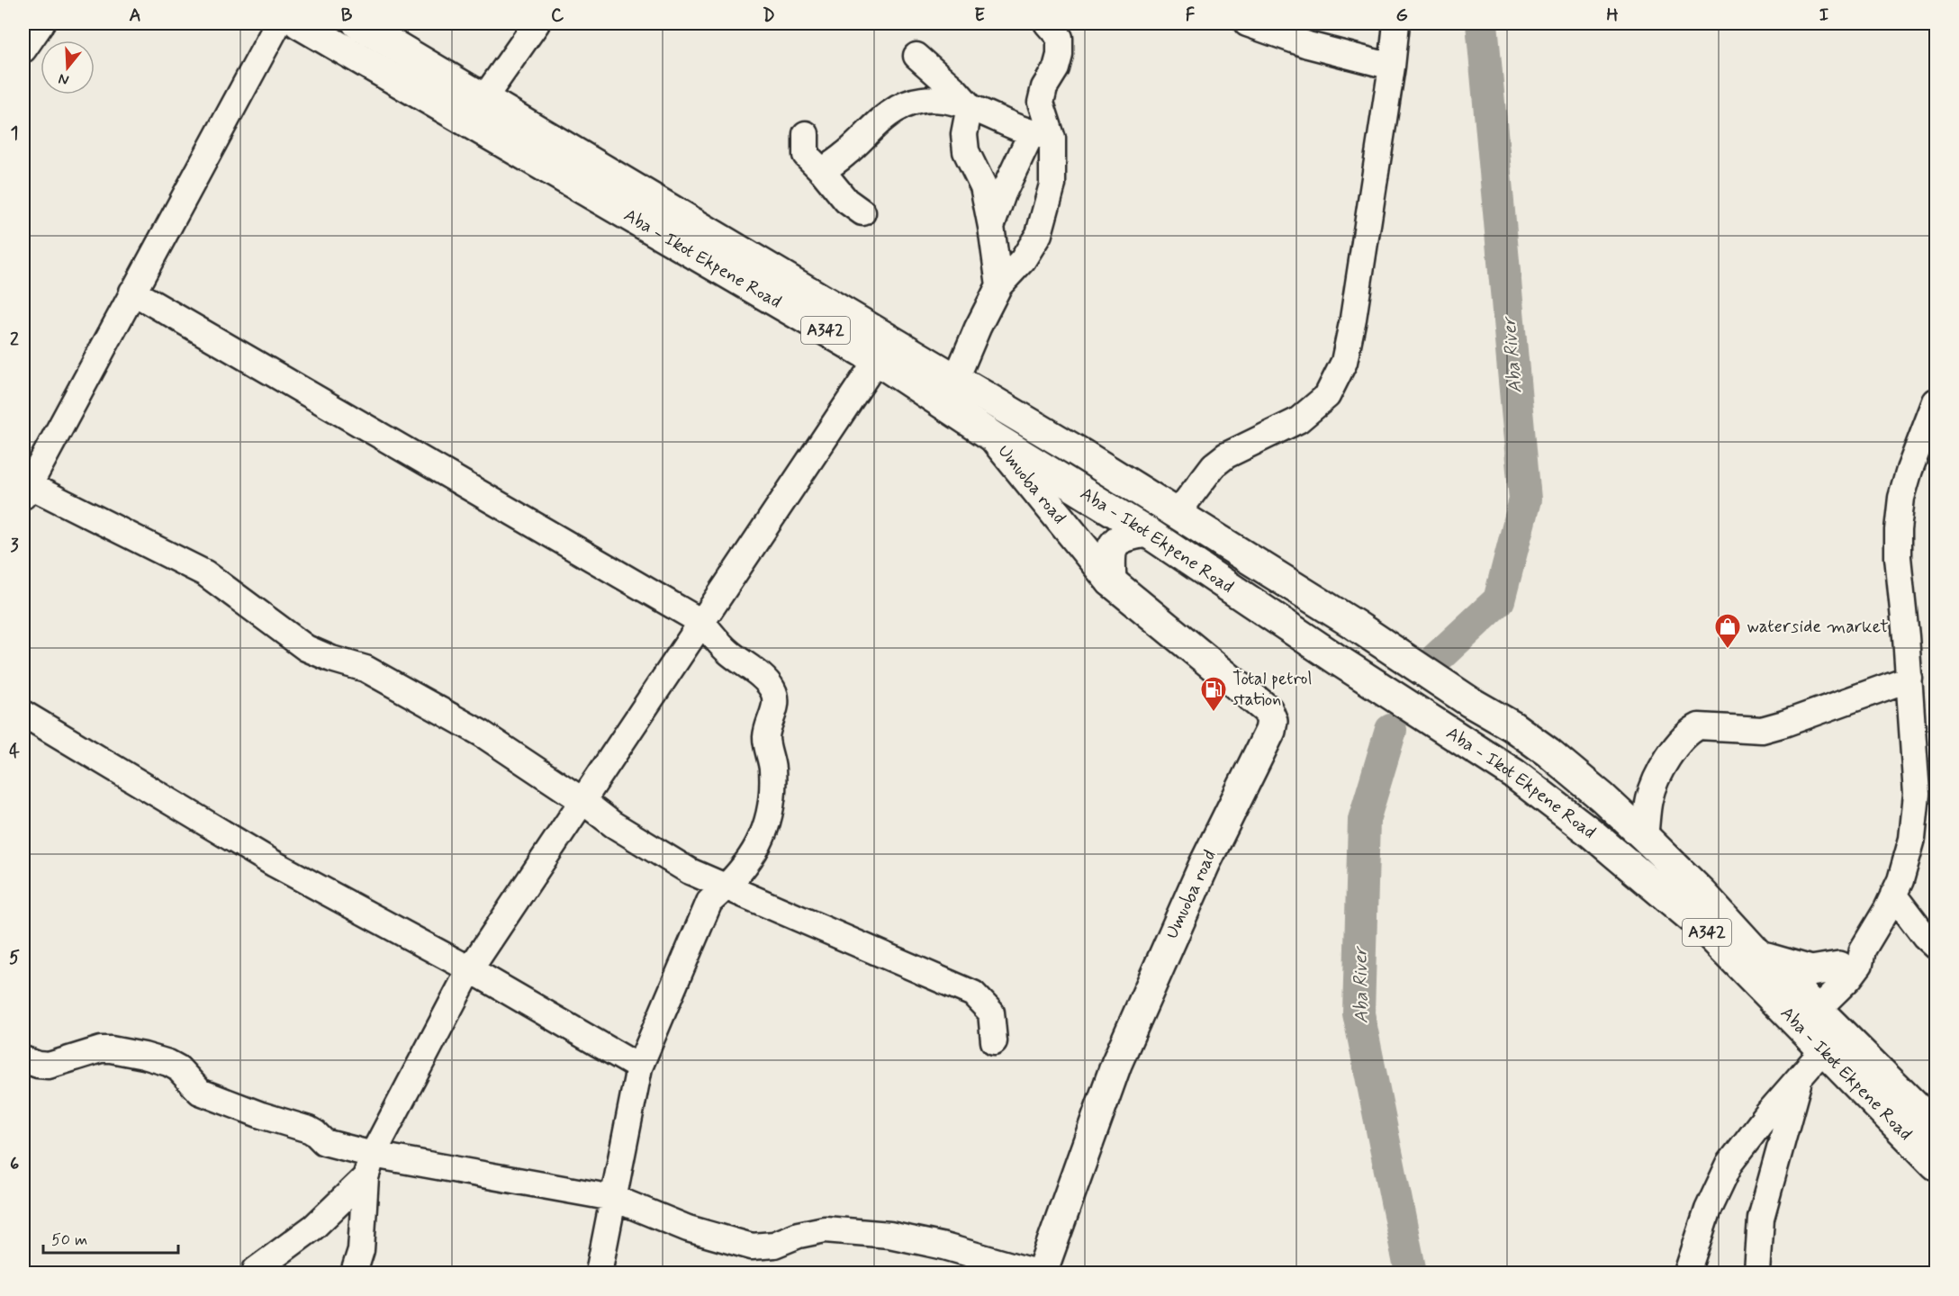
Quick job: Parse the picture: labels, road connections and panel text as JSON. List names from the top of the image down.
{
  "streets": {
    "main road": ["Aba - Ikot Ekpene Road", "A342", "Umuoba road"]
  },
  "crossings": [
    ["Aba - Ikot Ekpene Road", "Umuoba road"]
  ],
  "water": ["Aba River"],
  "places": {
    "shop": ["waterside market"],
    "fuel station": ["Total petrol station"]
  },
  "scale_bar": "50 m",
  "north": "bottom",
  "grid": {
    "columns": [
      "A",
      "B",
      "C",
      "D",
      "E",
      "F",
      "G",
      "H",
      "I"
    ],
    "rows": [
      "1",
      "2",
      "3",
      "4",
      "5",
      "6"
    ]
  }
}
